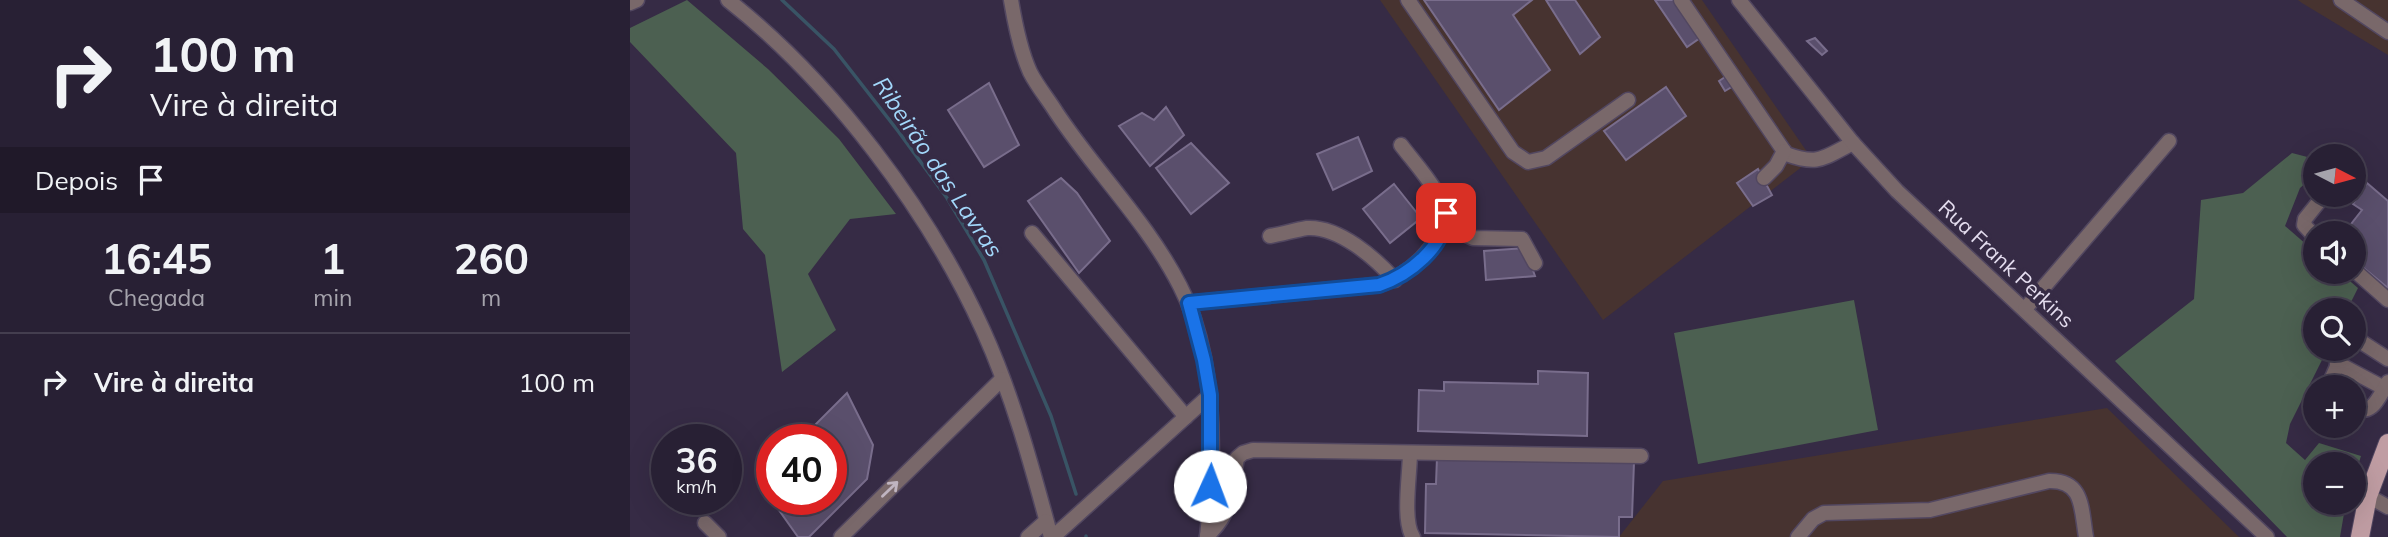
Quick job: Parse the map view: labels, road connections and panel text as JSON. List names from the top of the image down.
{
  "streets": {
    "street": ["Rua Frank Perkins"]
  },
  "water": ["Ribeirão das Lavras"],
  "north": "right",
  "page": {
    "turn": ["100 m", "Vire à direita"],
    "map_buttons": ["+", "−"],
    "then": "Depois",
    "eta": [
      "16:45",
      "Chegada",
      "1",
      "min",
      "260",
      "m"
    ],
    "list": [
      {
        "name": "Vire à direita",
        "value": "100 m"
      }
    ],
    "speed": "36 km/h",
    "limit": "40"
  }
}
